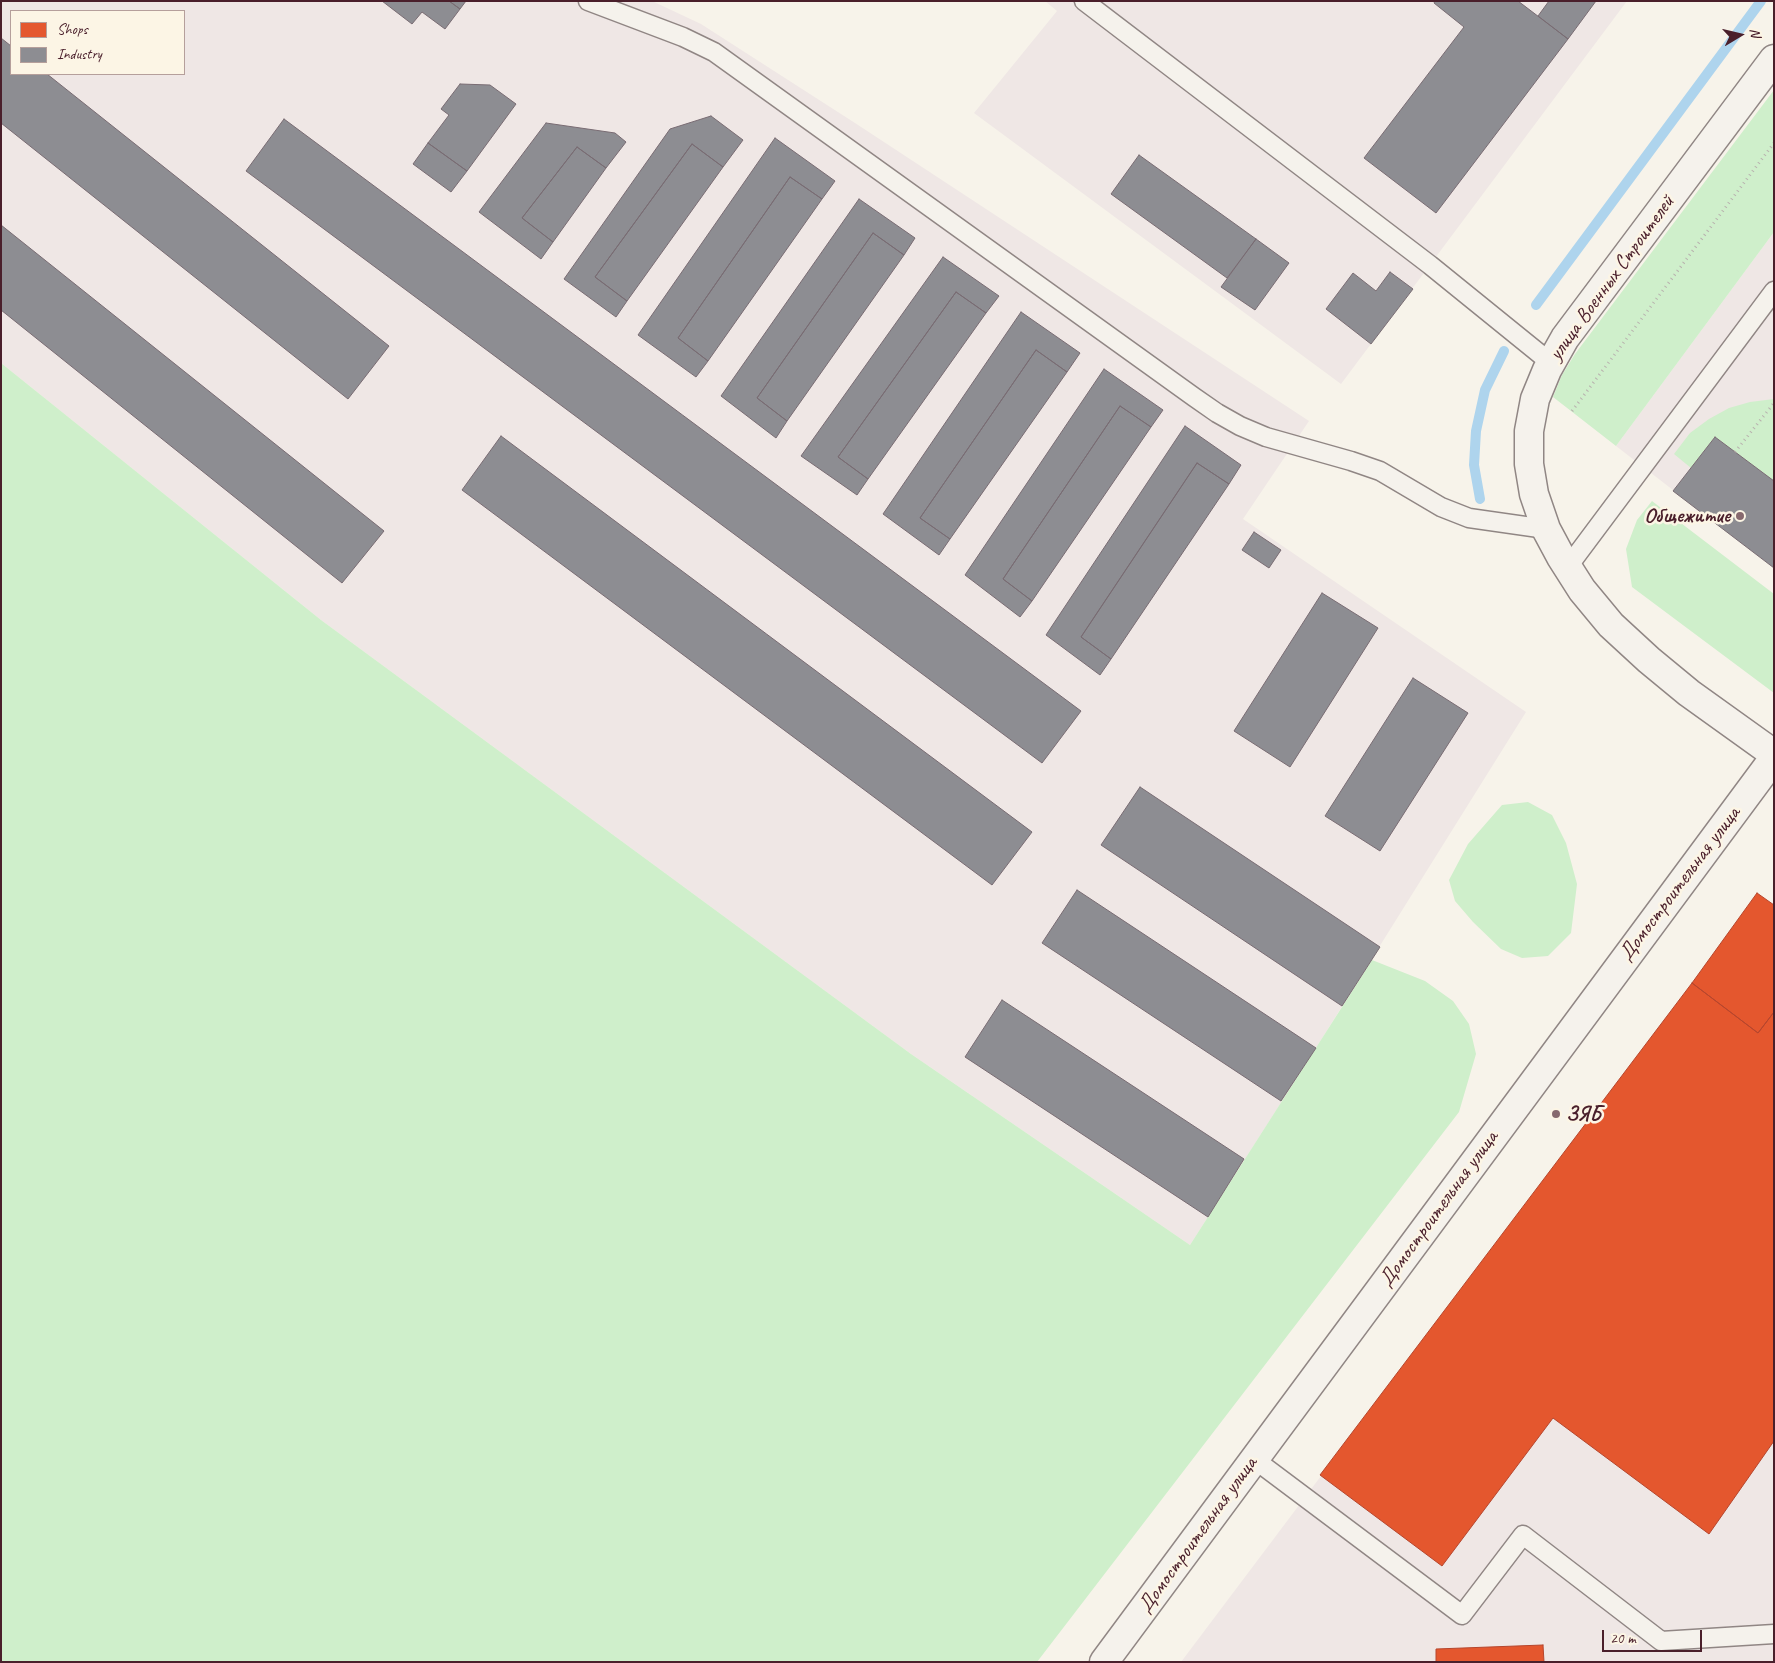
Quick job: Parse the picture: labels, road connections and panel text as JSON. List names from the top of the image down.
{
  "streets": {
    "street": ["улица Военных Строителей", "Домостроительная улица"]
  },
  "crossings": [
    ["улица Военных Строителей", "Домостроительная улица"]
  ],
  "places": ["Общежитие", "ЗЯБ"],
  "legend": ["Shops", "Industry"],
  "scale_bar": "20 m",
  "north": "right"
}
